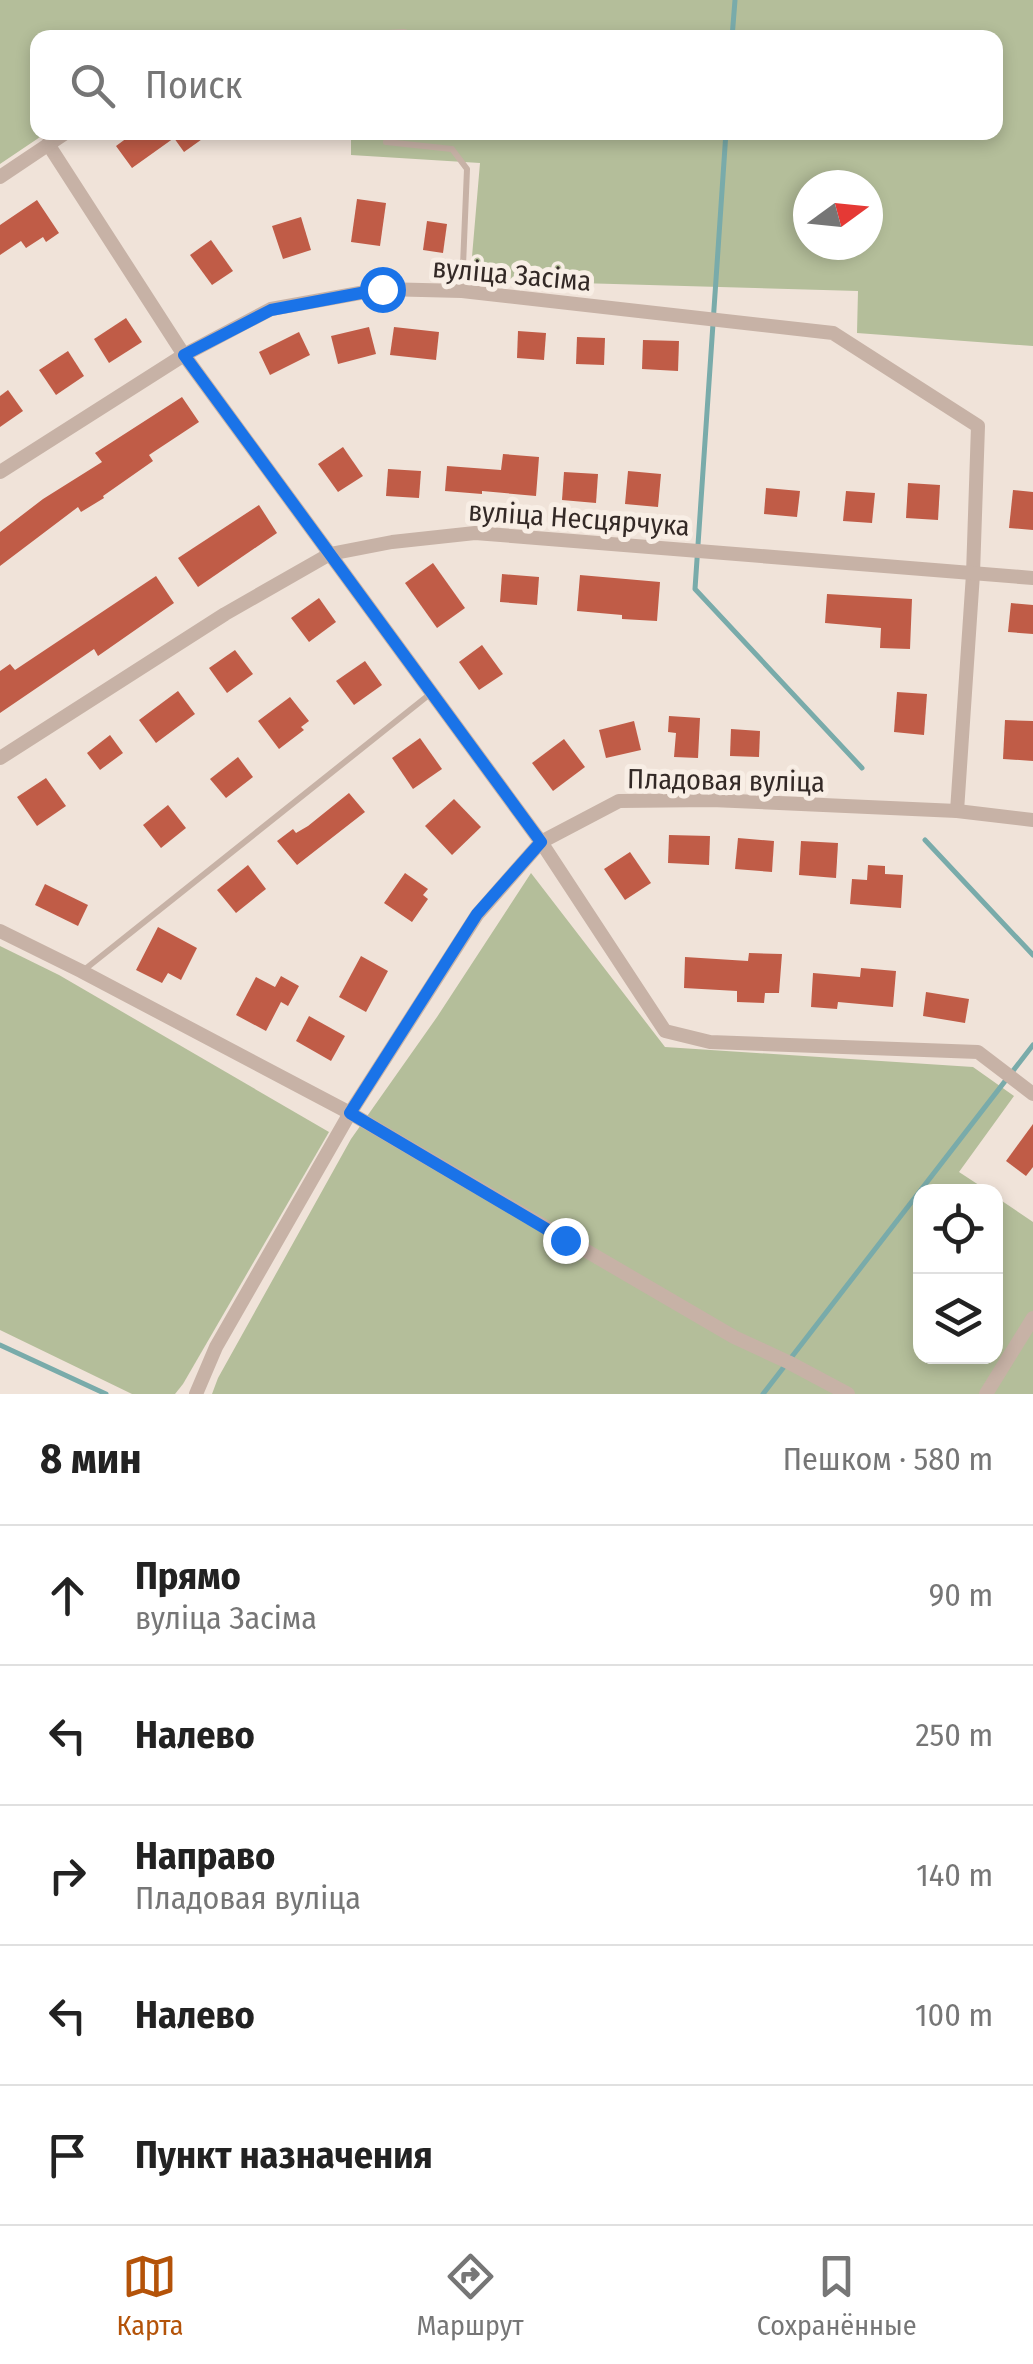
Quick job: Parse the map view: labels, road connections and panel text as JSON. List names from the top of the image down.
{
  "streets": {
    "street": ["вуліца Засіма", "вуліца Несцярчука", "Пладовая вуліца"]
  },
  "crossings": [
    ["вуліца Засіма", "вуліца Несцярчука"]
  ],
  "north": "right",
  "page": {
    "search": "Поиск",
    "heading": ["8 мин", "Пешком · 580 m"],
    "list": [
      ["Прямо", "вуліца Засіма", "90 m"],
      ["Налево", "250 m"],
      ["Направо", "Пладовая вуліца", "140 m"],
      ["Налево", "100 m"],
      "Пункт назначения"
    ],
    "nav": ["Карта", "Маршрут", "Сохранённые"]
  }
}
